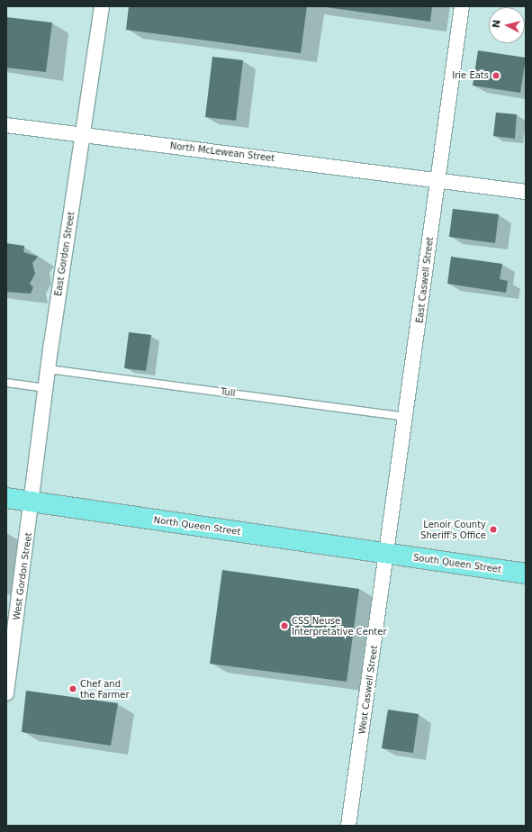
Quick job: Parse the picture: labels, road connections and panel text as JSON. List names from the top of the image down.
{
  "streets": {
    "main road": ["North Queen Street", "South Queen Street"],
    "street": [
      "North McLewean Street",
      "East Gordon Street",
      "East Caswell Street",
      "West Gordon Street",
      "West Caswell Street"
    ],
    "lane": ["Tull"]
  },
  "crossings": [
    ["North McLewean Street", "East Gordon Street"],
    ["North McLewean Street", "East Caswell Street"],
    ["East Gordon Street", "Tull"],
    ["East Gordon Street", "North Queen Street"],
    ["East Gordon Street", "West Gordon Street"],
    ["East Caswell Street", "Tull"],
    ["East Caswell Street", "North Queen Street"],
    ["East Caswell Street", "South Queen Street"],
    ["East Caswell Street", "West Caswell Street"],
    ["North Queen Street", "South Queen Street"],
    ["North Queen Street", "West Gordon Street"],
    ["North Queen Street", "West Caswell Street"],
    ["South Queen Street", "West Caswell Street"]
  ],
  "places": [
    "Irie Eats",
    "Lenoir County Sheriff's Office",
    "CSS Neuse Interpretative Center",
    "Chef and the Farmer"
  ],
  "north": "left"
}
